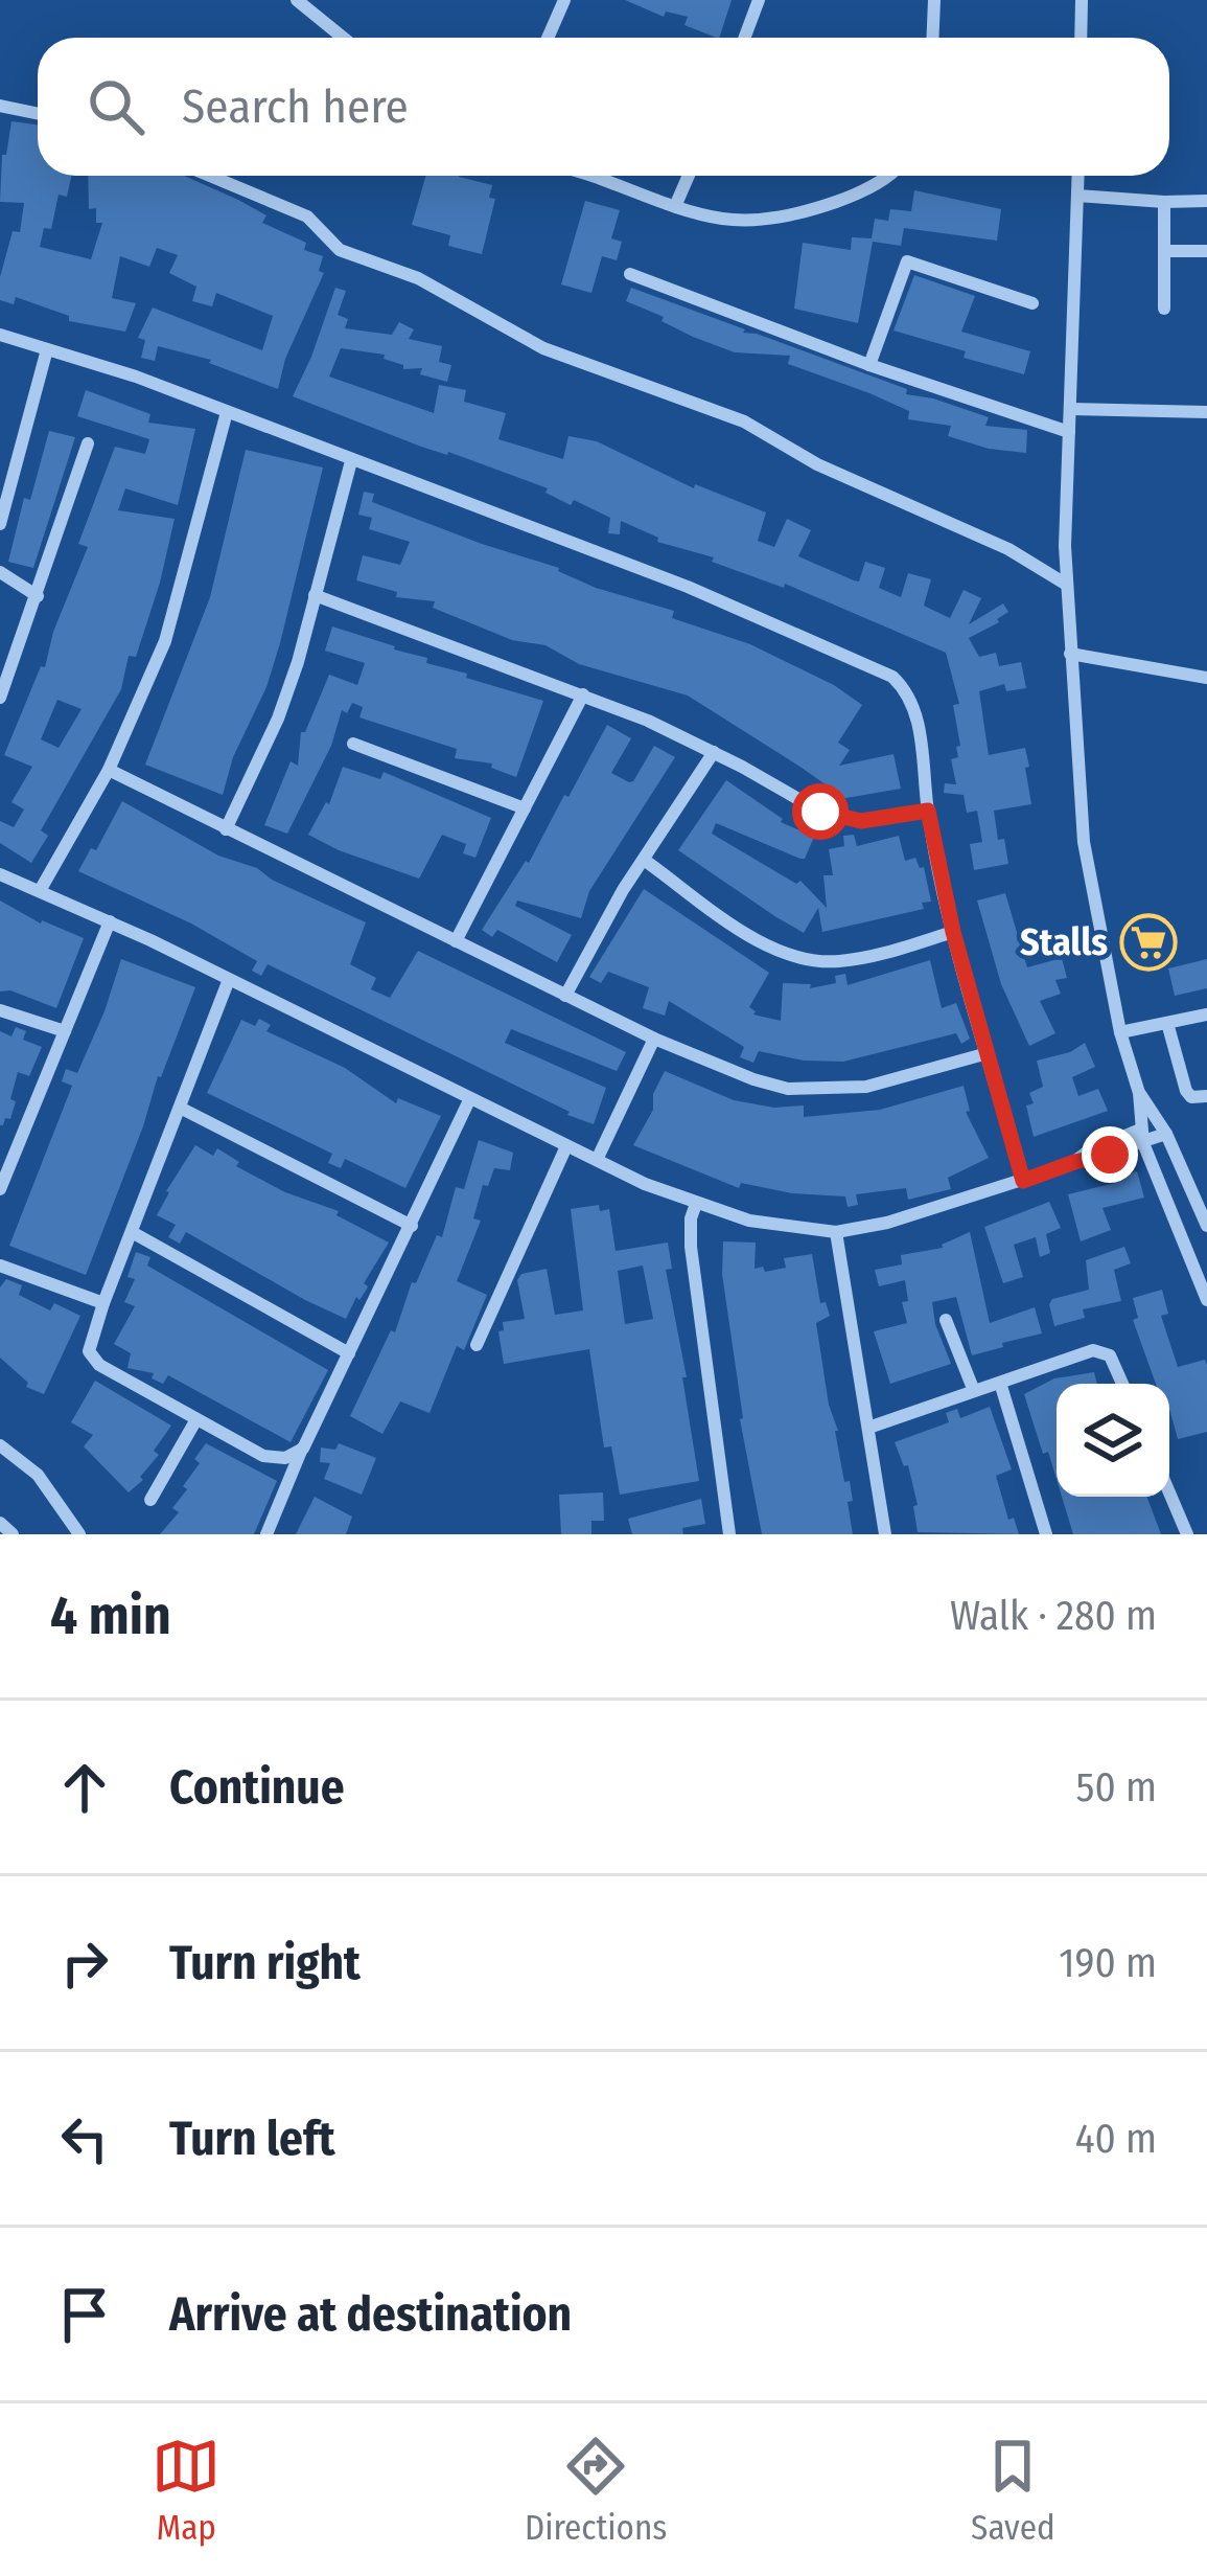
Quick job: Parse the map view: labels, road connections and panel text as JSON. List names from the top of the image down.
{
  "places": {
    "supermarket": ["Stalls"]
  },
  "page": {
    "search": "Search here",
    "heading": ["4 min", "Walk · 280 m"],
    "list": [
      ["Continue", "50 m"],
      ["Turn right", "190 m"],
      ["Turn left", "40 m"],
      "Arrive at destination"
    ],
    "nav": ["Map", "Directions", "Saved"]
  }
}
